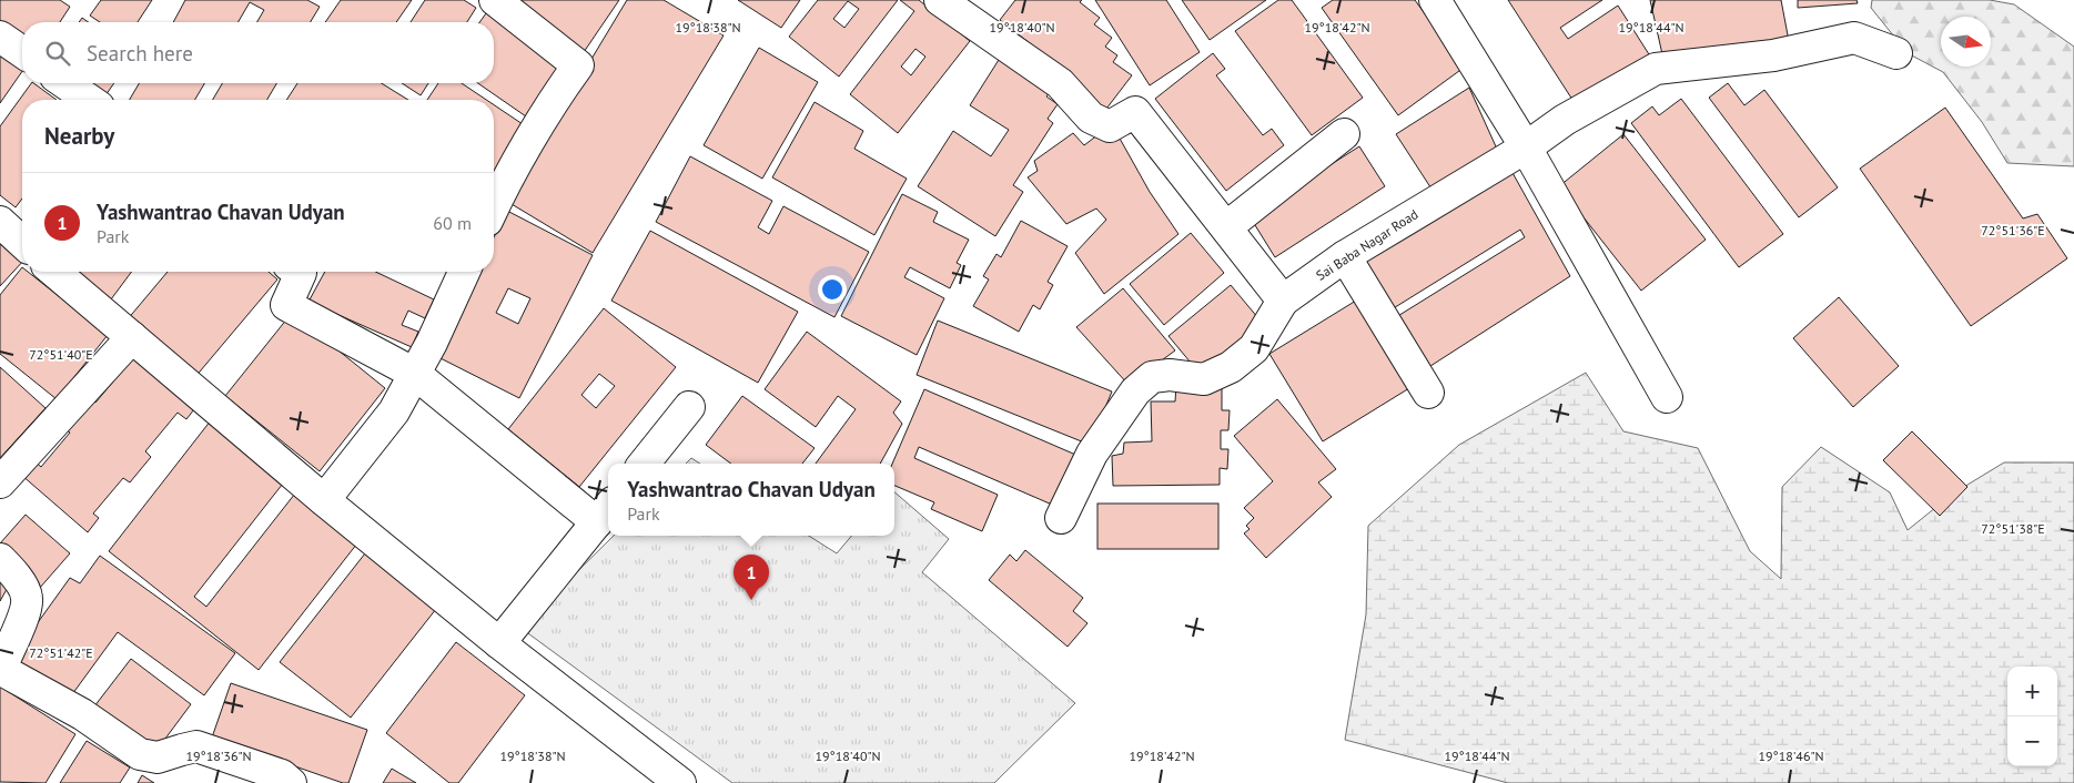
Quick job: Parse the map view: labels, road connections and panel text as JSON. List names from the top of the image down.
{
  "streets": {
    "street": ["Sai Baba Nagar Road"]
  },
  "north": "right",
  "page": {
    "search": "Search here",
    "heading": "Nearby",
    "list": [
      {
        "mark": "1",
        "name": "Yashwantrao Chavan Udyan",
        "note": "Park",
        "value": "60 m"
      }
    ],
    "popup": ["Yashwantrao Chavan Udyan", "Park"],
    "pins": "1",
    "map_buttons": ["+", "−"]
  },
  "coordinates": [
    "19°18'38\"N",
    "19°18'40\"N",
    "19°18'42\"N",
    "19°18'44\"N",
    "72°51'36\"E",
    "72°51'40\"E",
    "72°51'38\"E",
    "72°51'42\"E",
    "19°18'36\"N",
    "19°18'46\"N"
  ]
}
